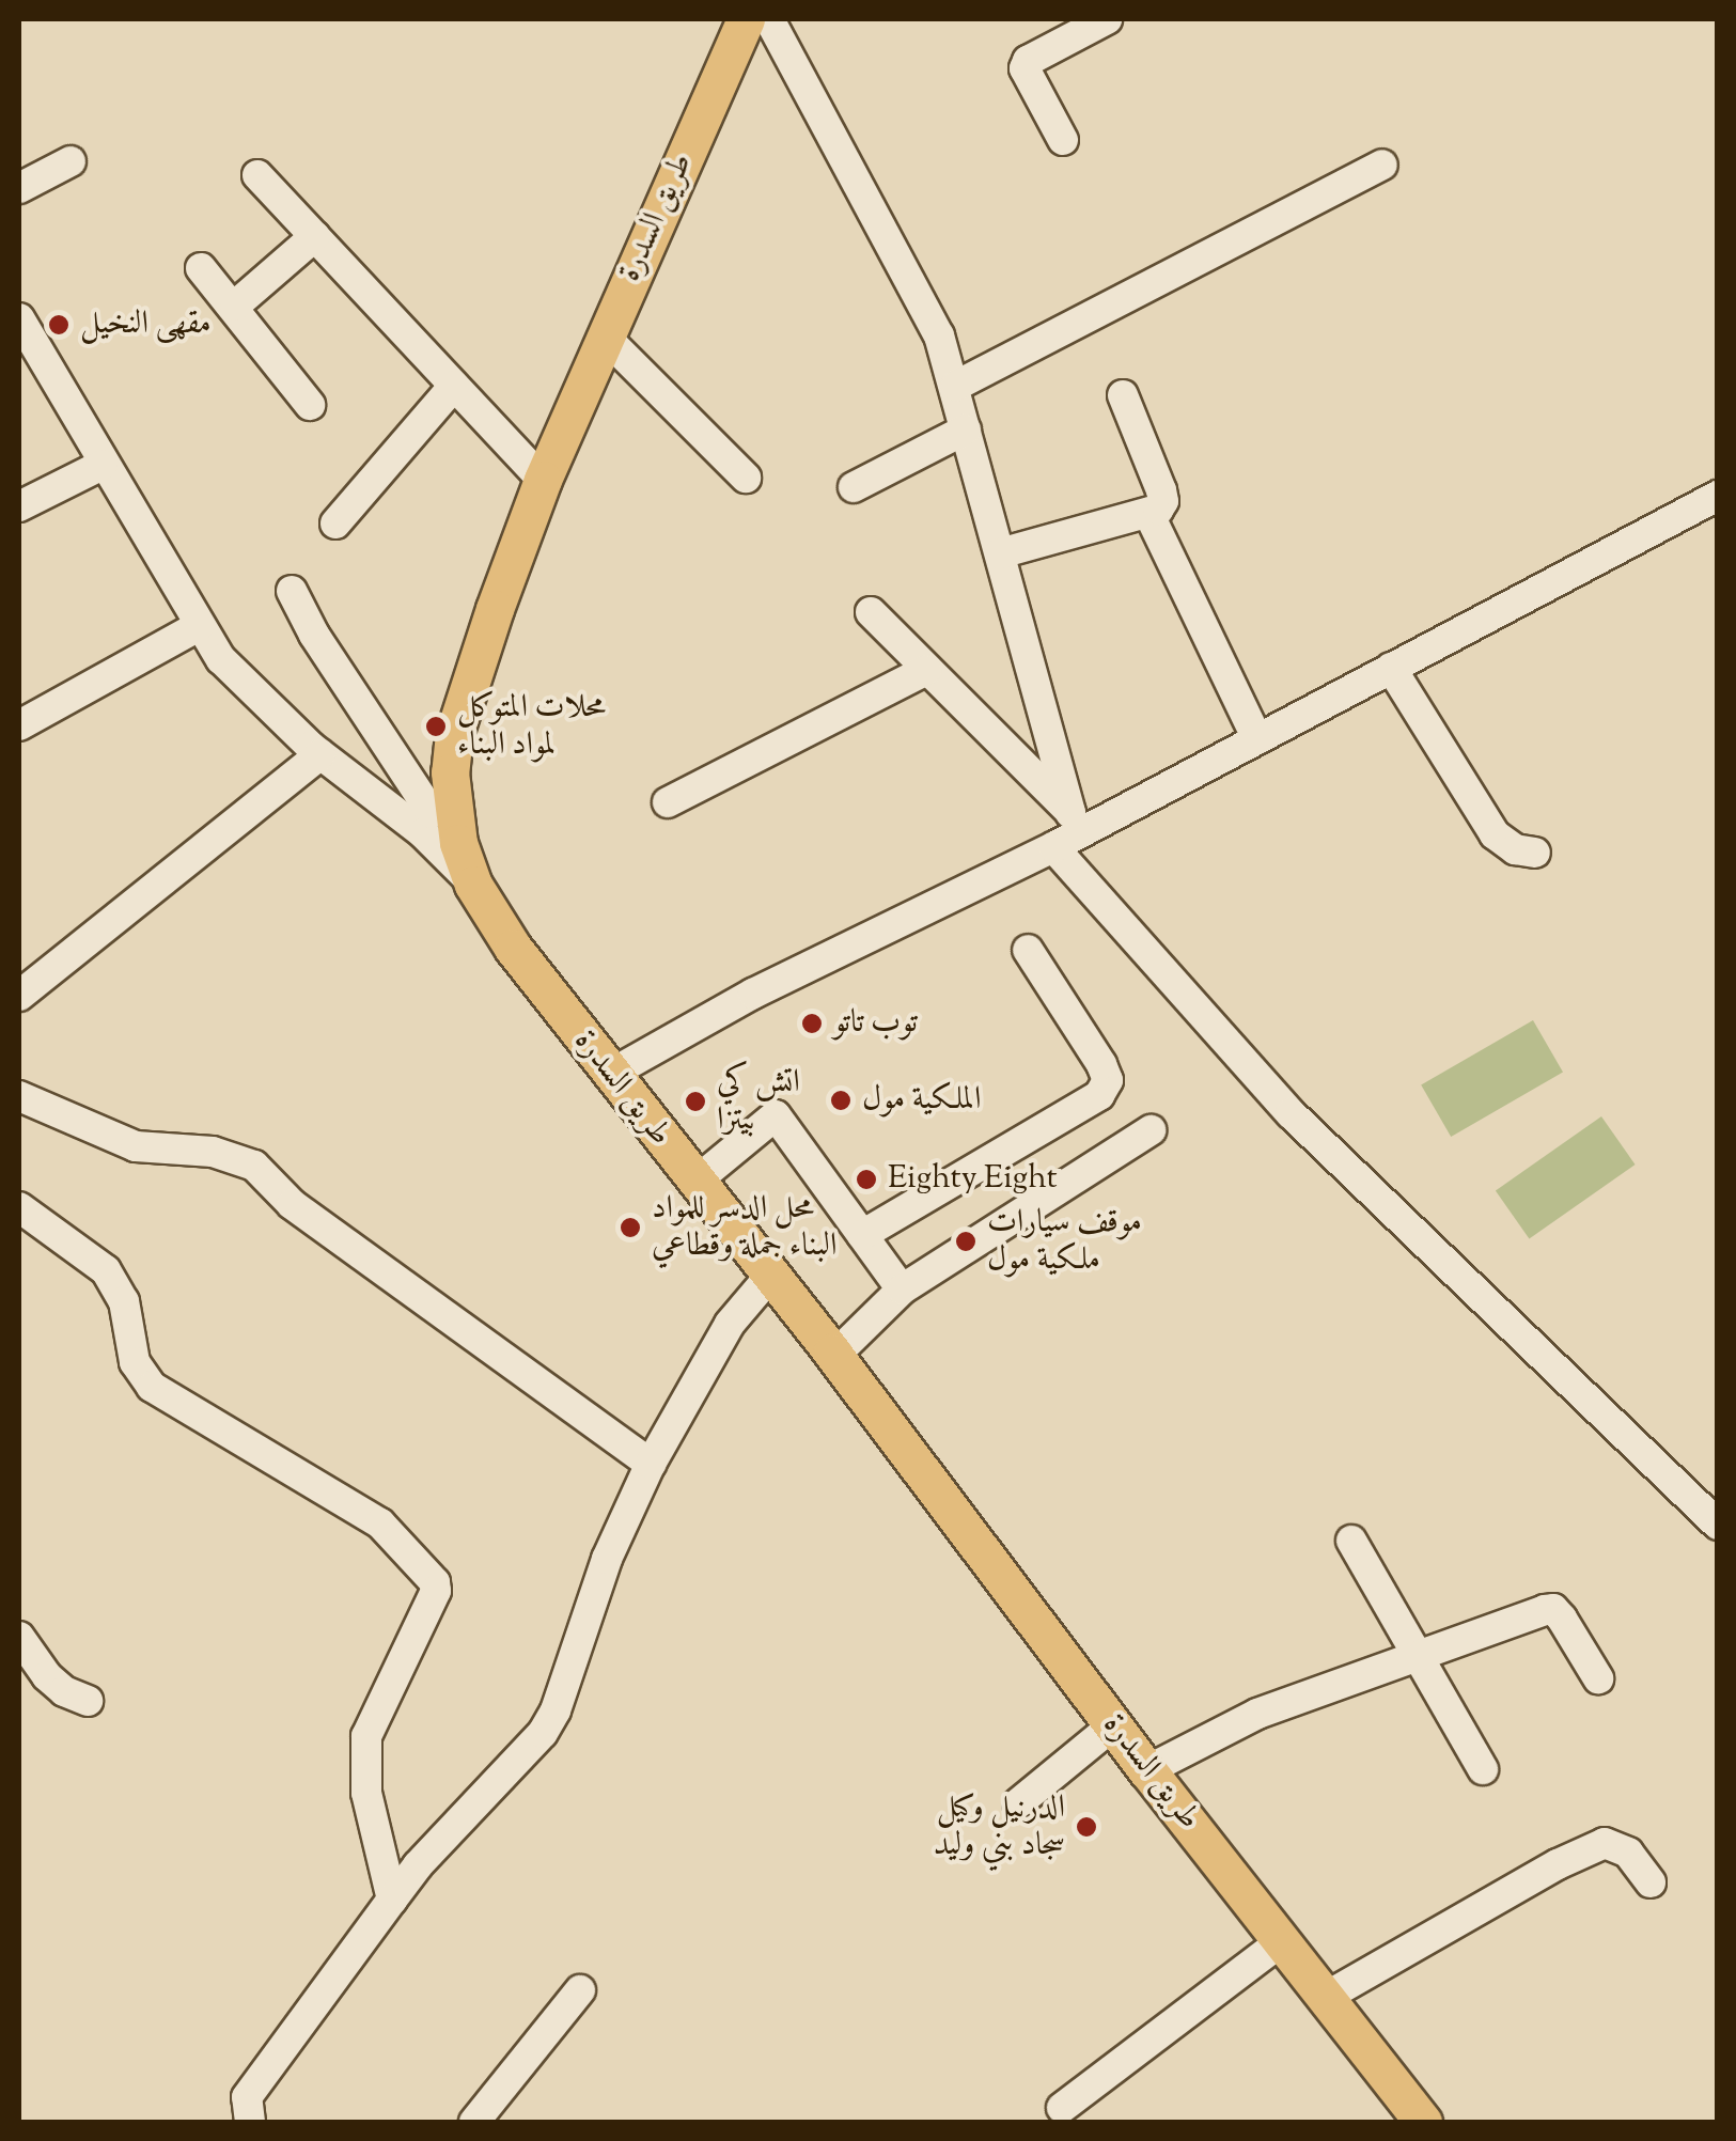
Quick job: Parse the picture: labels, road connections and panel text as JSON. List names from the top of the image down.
{
  "streets": {
    "main road": ["طريق السدرة"]
  },
  "places": [
    "مقهى النخيل",
    "محلات المتوكل لمواد البناء",
    "توب تاتو",
    "الملكية مول",
    "اتش كي بيتزا",
    "Eighty Eight",
    "محل الدسر للمواد البناء جملة وقطاعي",
    "موقف سيارات ملكية مول",
    "الدرنيل وكيل سجاد بني وليد"
  ]
}
